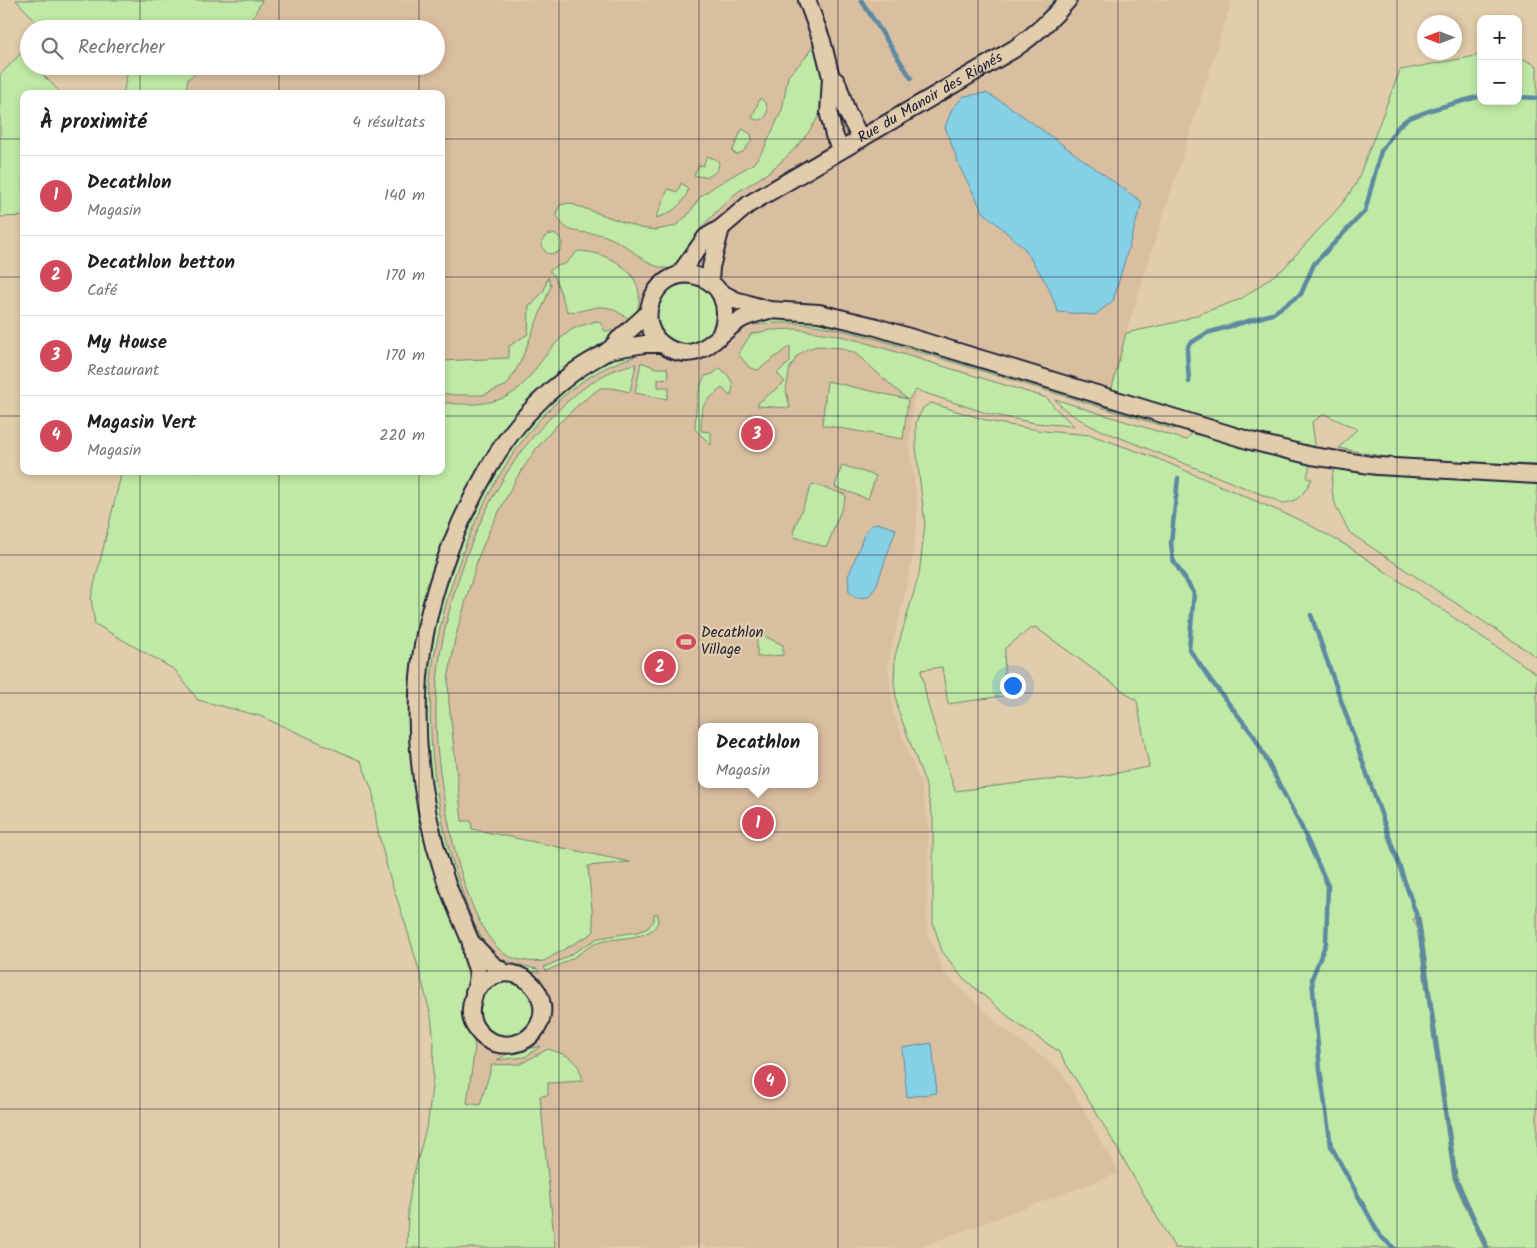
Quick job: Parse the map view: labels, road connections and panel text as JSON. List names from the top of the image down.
{
  "streets": {
    "street": ["Rue du Manoir des Rignés"]
  },
  "places": {
    "sports": ["Decathlon Village"]
  },
  "north": "left",
  "page": {
    "map_buttons": ["+", "−"],
    "search": "Rechercher",
    "heading": ["À proximité", "4 résultats"],
    "list": [
      {
        "mark": "1",
        "name": "Decathlon",
        "note": "Magasin",
        "value": "140 m"
      },
      {
        "mark": "2",
        "name": "Decathlon betton",
        "note": "Café",
        "value": "170 m"
      },
      {
        "mark": "3",
        "name": "My House",
        "note": "Restaurant",
        "value": "170 m"
      },
      {
        "mark": "4",
        "name": "Magasin Vert",
        "note": "Magasin",
        "value": "220 m"
      }
    ],
    "pins": [
      "3",
      "2",
      "1",
      "4"
    ],
    "popup": ["Decathlon", "Magasin"]
  }
}
